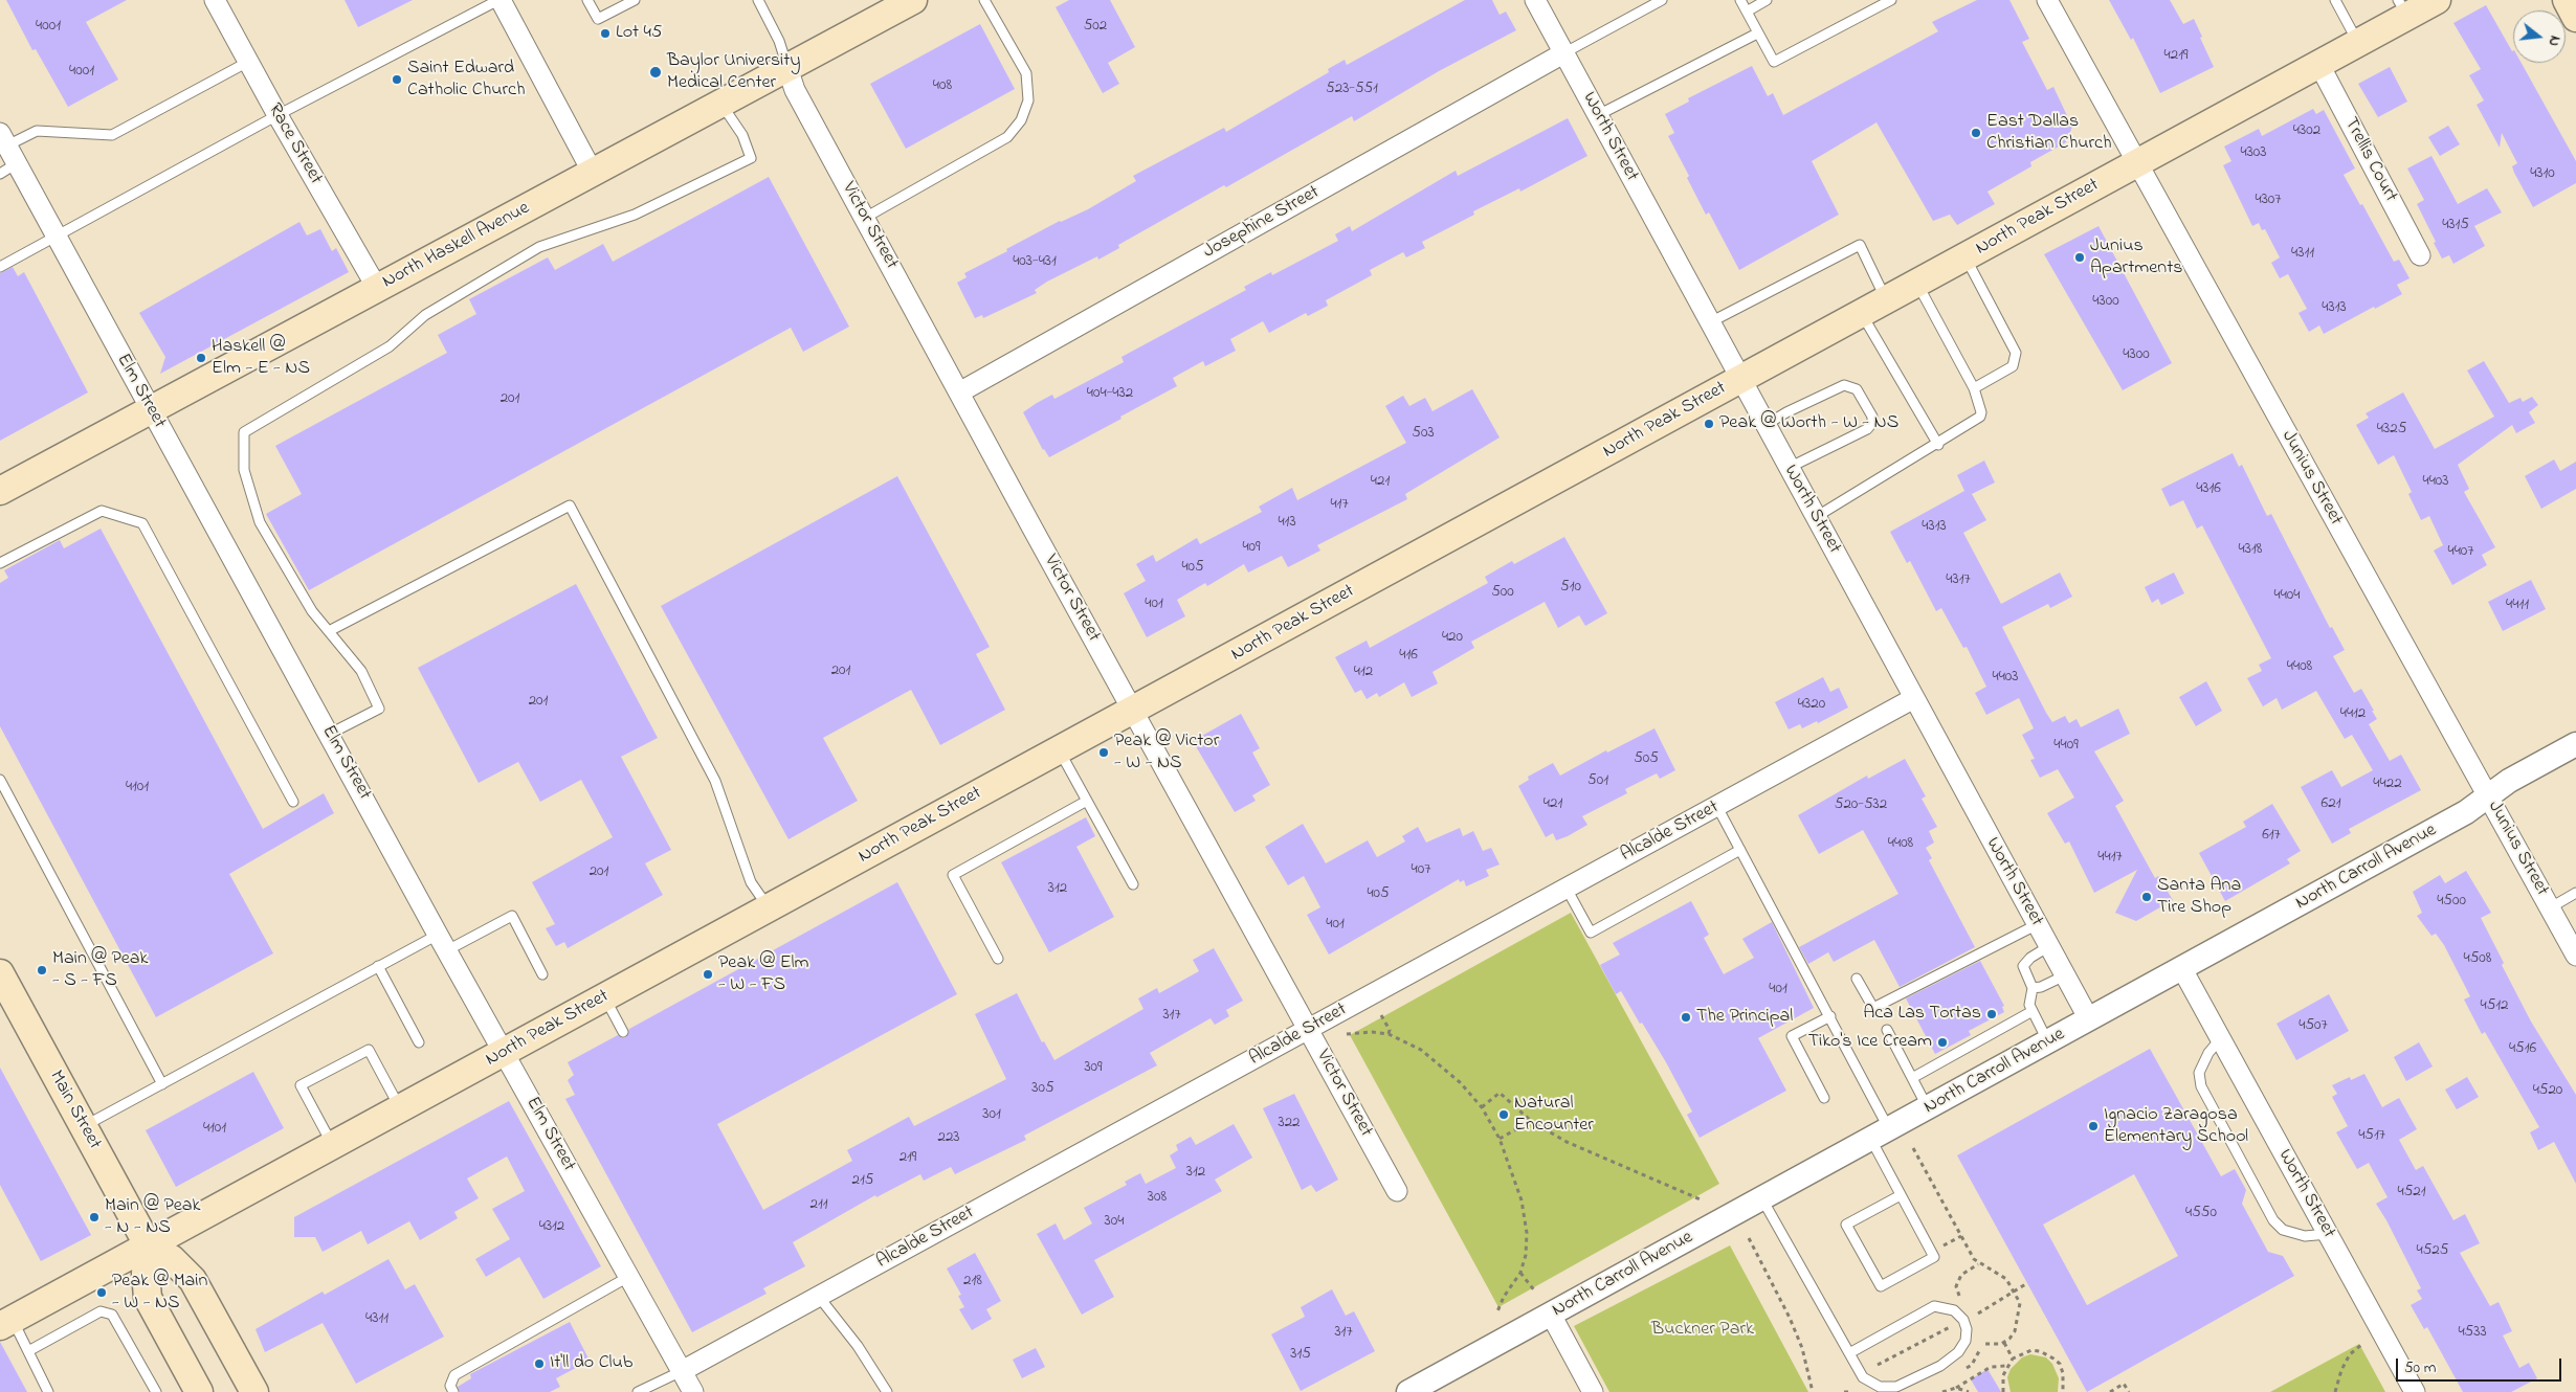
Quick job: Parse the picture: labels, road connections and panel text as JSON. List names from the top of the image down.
{
  "streets": {
    "main road": ["North Peak Street", "North Haskell Avenue", "Main Street"],
    "street": [
      "Worth Street",
      "Race Street",
      "Trellis Court",
      "Josephine Street",
      "Victor Street",
      "Elm Street",
      "Junius Street",
      "Alcalde Street",
      "North Carroll Avenue"
    ]
  },
  "crossings": [
    ["Worth Street", "North Peak Street"],
    ["Worth Street", "Josephine Street"],
    ["Worth Street", "Alcalde Street"],
    ["Worth Street", "North Carroll Avenue"],
    ["Race Street", "North Haskell Avenue"],
    ["Trellis Court", "North Peak Street"],
    ["North Peak Street", "Victor Street"],
    ["North Peak Street", "Elm Street"],
    ["North Peak Street", "Junius Street"],
    ["North Peak Street", "Main Street"],
    ["Josephine Street", "Victor Street"],
    ["Victor Street", "North Haskell Avenue"],
    ["Victor Street", "Alcalde Street"],
    ["North Haskell Avenue", "Elm Street"],
    ["Elm Street", "Alcalde Street"],
    ["Junius Street", "North Carroll Avenue"]
  ],
  "parks": ["Buckner Park"],
  "places": [
    "Lot 45",
    "Baylor University Medical Center",
    "Saint Edward Catholic Church",
    "East Dallas Christian Church",
    "Junius Apartments",
    "Haskell @ Elm - E - NS",
    "Peak @ Worth - W - NS",
    "Peak @ Victor - W - NS",
    "Santa Ana Tire Shop",
    "Main @ Peak - S - FS",
    "Peak @ Elm - W - FS",
    "Aca Las Tortas",
    "The Principal",
    "Tiko's Ice Cream",
    "Natural Encounter",
    "Ignacio Zaragosa Elementary School",
    "Main @ Peak - N - NS",
    "Peak @ Main - W - NS",
    "It'll do Club"
  ],
  "house_numbers": [
    "4001",
    "502",
    "4219",
    "4001",
    "408",
    "523-551",
    "4302",
    "4303",
    "4310",
    "4307",
    "4315",
    "4311",
    "403-431",
    "4300",
    "4313",
    "4300",
    "404-432",
    "201",
    "4325",
    "503",
    "421",
    "4403",
    "4316",
    "417",
    "413",
    "4313",
    "409",
    "4318",
    "4407",
    "405",
    "4317",
    "510",
    "500",
    "4404",
    "401",
    "4411",
    "420",
    "416",
    "4408",
    "201",
    "412",
    "4403",
    "201",
    "4320",
    "4412",
    "4409",
    "505",
    "501",
    "4422",
    "4101",
    "421",
    "621",
    "520-532",
    "617",
    "4408",
    "4417",
    "407",
    "201",
    "312",
    "405",
    "4500",
    "401",
    "4508",
    "401",
    "4512",
    "317",
    "4507",
    "4516",
    "309",
    "305",
    "4520",
    "301",
    "322",
    "4101",
    "4517",
    "223",
    "219",
    "312",
    "215",
    "4521",
    "308",
    "211",
    "4550",
    "304",
    "4312",
    "4525",
    "218",
    "4311",
    "317",
    "4533",
    "315"
  ],
  "scale_bar": "50 m",
  "north": "right"
}
